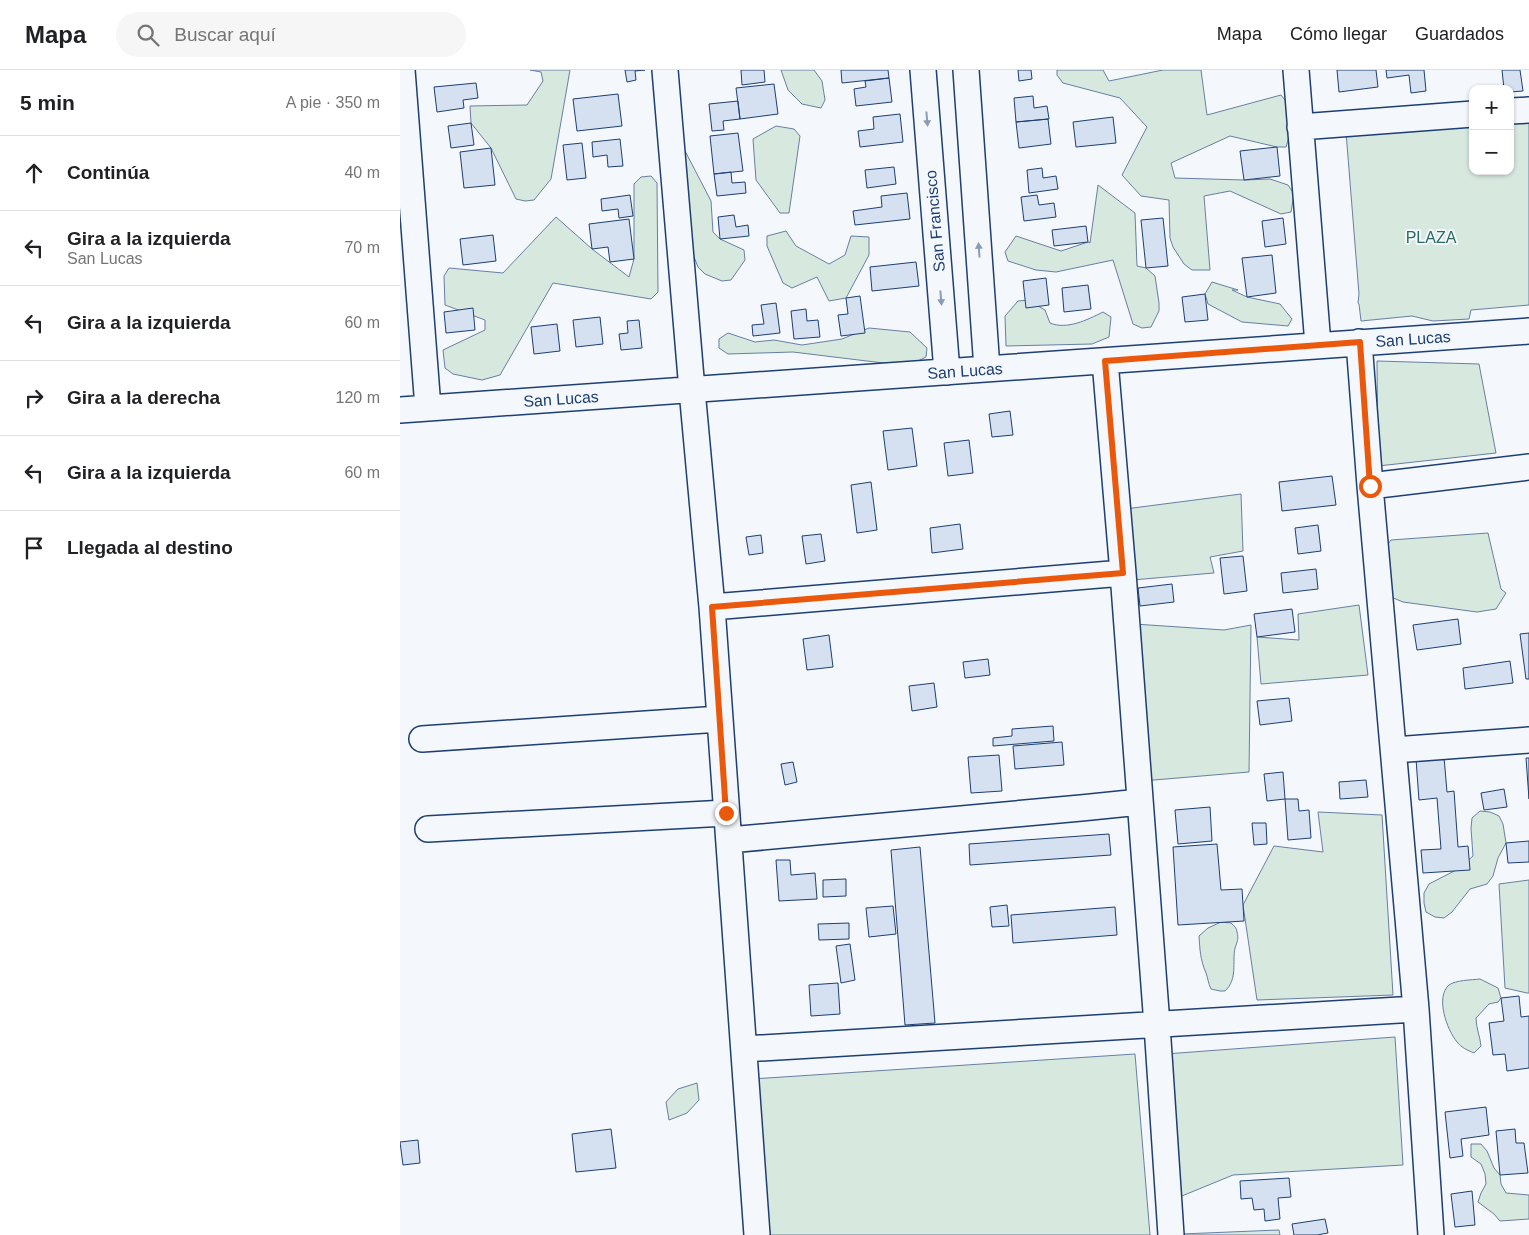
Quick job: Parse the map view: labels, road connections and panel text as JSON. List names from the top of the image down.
{
  "streets": {
    "street": ["San Francisco", "San Lucas"]
  },
  "crossings": [
    ["San Francisco", "San Lucas"]
  ],
  "parks": ["PLAZA"],
  "page": {
    "header": "Mapa",
    "search": "Buscar aquí",
    "nav": ["Mapa", "Cómo llegar", "Guardados"],
    "heading": ["5 min", "A pie · 350 m"],
    "map_buttons": ["+", "−"],
    "list": [
      ["Continúa", "40 m"],
      ["Gira a la izquierda", "San Lucas", "70 m"],
      ["Gira a la izquierda", "60 m"],
      ["Gira a la derecha", "120 m"],
      ["Gira a la izquierda", "60 m"],
      "Llegada al destino"
    ]
  }
}
